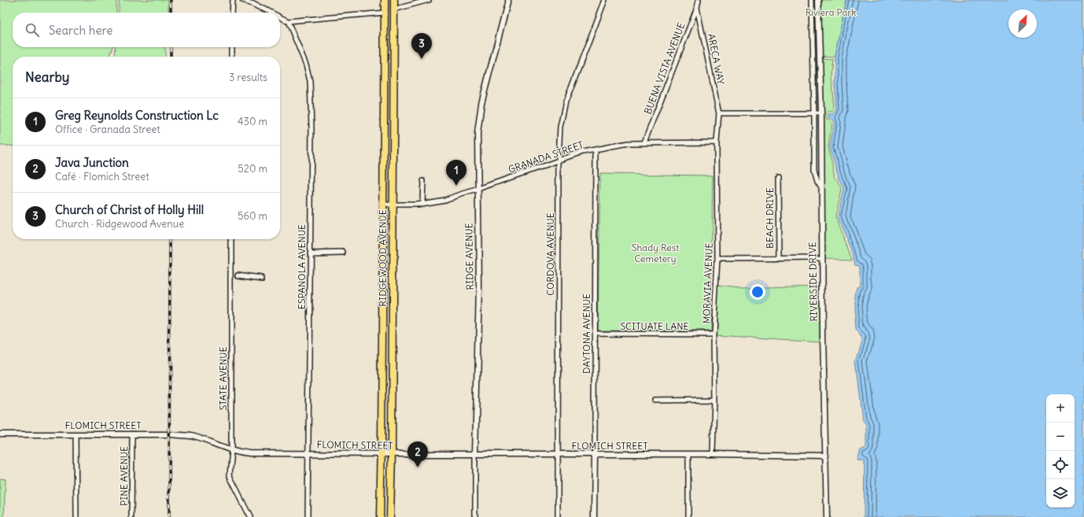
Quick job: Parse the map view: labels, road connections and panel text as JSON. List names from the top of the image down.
{
  "streets": {
    "main road": ["RIDGEWOOD AVENUE"],
    "street": [
      "ARECA WAY",
      "BUENA VISTA AVENUE",
      "GRANADA STREET",
      "BEACH DRIVE",
      "CORDOVA AVENUE",
      "RIDGE AVENUE",
      "ESPANOLA AVENUE",
      "RIVERSIDE DRIVE",
      "MORAVIA AVENUE",
      "SCITUATE LANE",
      "DAYTONA AVENUE",
      "STATE AVENUE",
      "FLOMICH STREET",
      "PINE AVENUE"
    ]
  },
  "crossings": [
    ["ARECA WAY", "BUENA VISTA AVENUE"],
    ["ARECA WAY", "MORAVIA AVENUE"],
    ["BUENA VISTA AVENUE", "GRANADA STREET"],
    ["GRANADA STREET", "CORDOVA AVENUE"],
    ["GRANADA STREET", "RIDGE AVENUE"],
    ["GRANADA STREET", "RIDGEWOOD AVENUE"],
    ["GRANADA STREET", "MORAVIA AVENUE"],
    ["GRANADA STREET", "DAYTONA AVENUE"],
    ["CORDOVA AVENUE", "FLOMICH STREET"],
    ["RIDGE AVENUE", "FLOMICH STREET"],
    ["RIDGEWOOD AVENUE", "FLOMICH STREET"],
    ["ESPANOLA AVENUE", "FLOMICH STREET"],
    ["RIVERSIDE DRIVE", "FLOMICH STREET"],
    ["MORAVIA AVENUE", "SCITUATE LANE"],
    ["MORAVIA AVENUE", "FLOMICH STREET"],
    ["SCITUATE LANE", "DAYTONA AVENUE"],
    ["DAYTONA AVENUE", "FLOMICH STREET"],
    ["STATE AVENUE", "FLOMICH STREET"],
    ["FLOMICH STREET", "PINE AVENUE"]
  ],
  "parks": ["Riviera Park", "Shady Rest Cemetery"],
  "north": "top right",
  "page": {
    "search": "Search here",
    "pins": ["3", "1", "2"],
    "heading": ["Nearby", "3 results"],
    "list": [
      {
        "mark": "1",
        "name": "Greg Reynolds Construction Lc",
        "note": "Office · Granada Street",
        "value": "430 m"
      },
      {
        "mark": "2",
        "name": "Java Junction",
        "note": "Café · Flomich Street",
        "value": "520 m"
      },
      {
        "mark": "3",
        "name": "Church of Christ of Holly Hill",
        "note": "Church · Ridgewood Avenue",
        "value": "560 m"
      }
    ],
    "map_buttons": ["+", "−"]
  }
}
